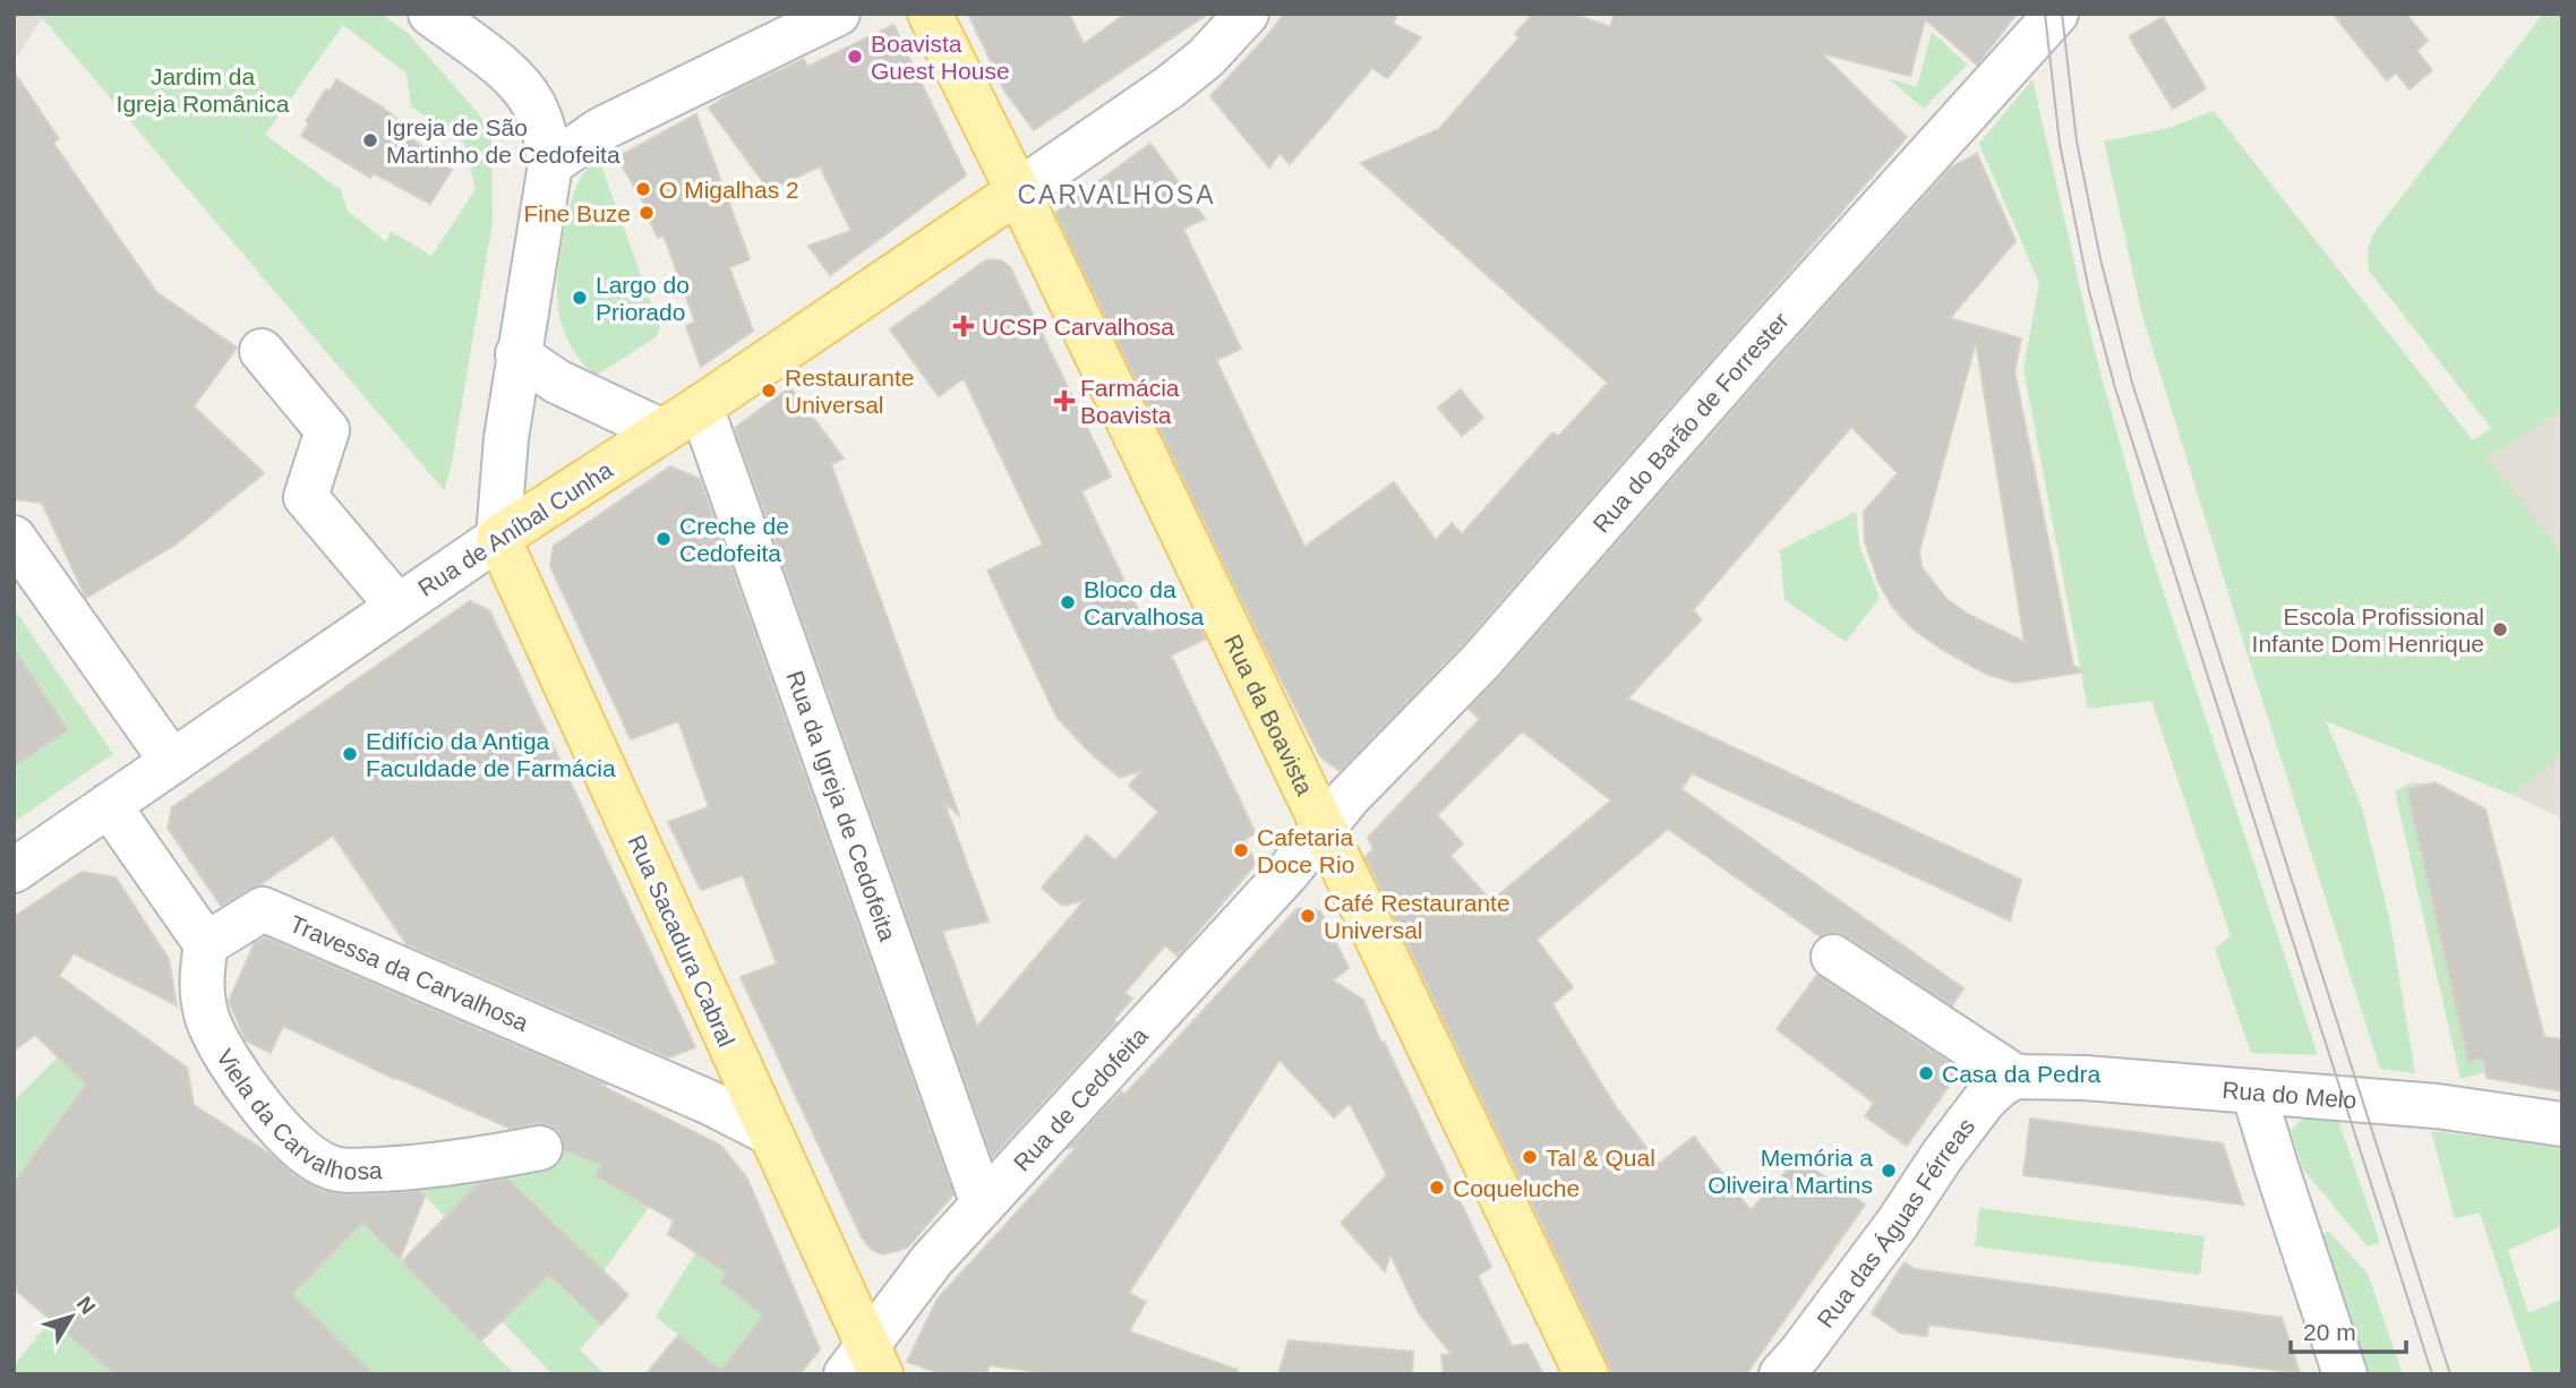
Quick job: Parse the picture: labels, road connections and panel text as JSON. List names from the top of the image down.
{
  "streets": {
    "main road": ["Rua de Aníbal Cunha", "Rua da Boavista", "Rua Sacadura Cabral"],
    "street": [
      "Rua do Barão de Forrester",
      "Rua da Igreja de Cedofeita",
      "Travessa da Carvalhosa",
      "Rua do Melo",
      "Rua de Cedofeita",
      "Viela da Carvalhosa",
      "Rua das Águas Férreas"
    ]
  },
  "crossings": [
    ["Rua do Barão de Forrester", "Rua da Boavista"],
    ["Rua do Barão de Forrester", "Rua de Cedofeita"],
    ["Rua de Aníbal Cunha", "Rua da Boavista"],
    ["Rua de Aníbal Cunha", "Rua da Igreja de Cedofeita"],
    ["Rua de Aníbal Cunha", "Rua Sacadura Cabral"],
    ["Rua da Boavista", "Rua de Cedofeita"],
    ["Rua da Igreja de Cedofeita", "Rua de Cedofeita"],
    ["Rua Sacadura Cabral", "Travessa da Carvalhosa"],
    ["Rua Sacadura Cabral", "Rua de Cedofeita"],
    ["Travessa da Carvalhosa", "Viela da Carvalhosa"],
    ["Rua do Melo", "Rua das Águas Férreas"]
  ],
  "districts": ["CARVALHOSA"],
  "parks": ["Jardim da Igreja Românica"],
  "places": {
    "other": [
      "Boavista Guest House",
      "Igreja de São Martinho de Cedofeita",
      "O Migalhas 2",
      "Fine Buze",
      "Largo do Priorado",
      "Restaurante Universal",
      "Creche de Cedofeita",
      "Bloco da Carvalhosa",
      "Escola Profissional Infante Dom Henrique",
      "Edifício da Antiga Faculdade de Farmácia",
      "Cafetaria Doce Rio",
      "Café Restaurante Universal",
      "Casa da Pedra",
      "Tal & Qual",
      "Memória a Oliveira Martins",
      "Coqueluche"
    ],
    "health": ["UCSP Carvalhosa", "Farmácia Boavista"]
  },
  "scale_bar": "20 m",
  "north": "top right"
}
